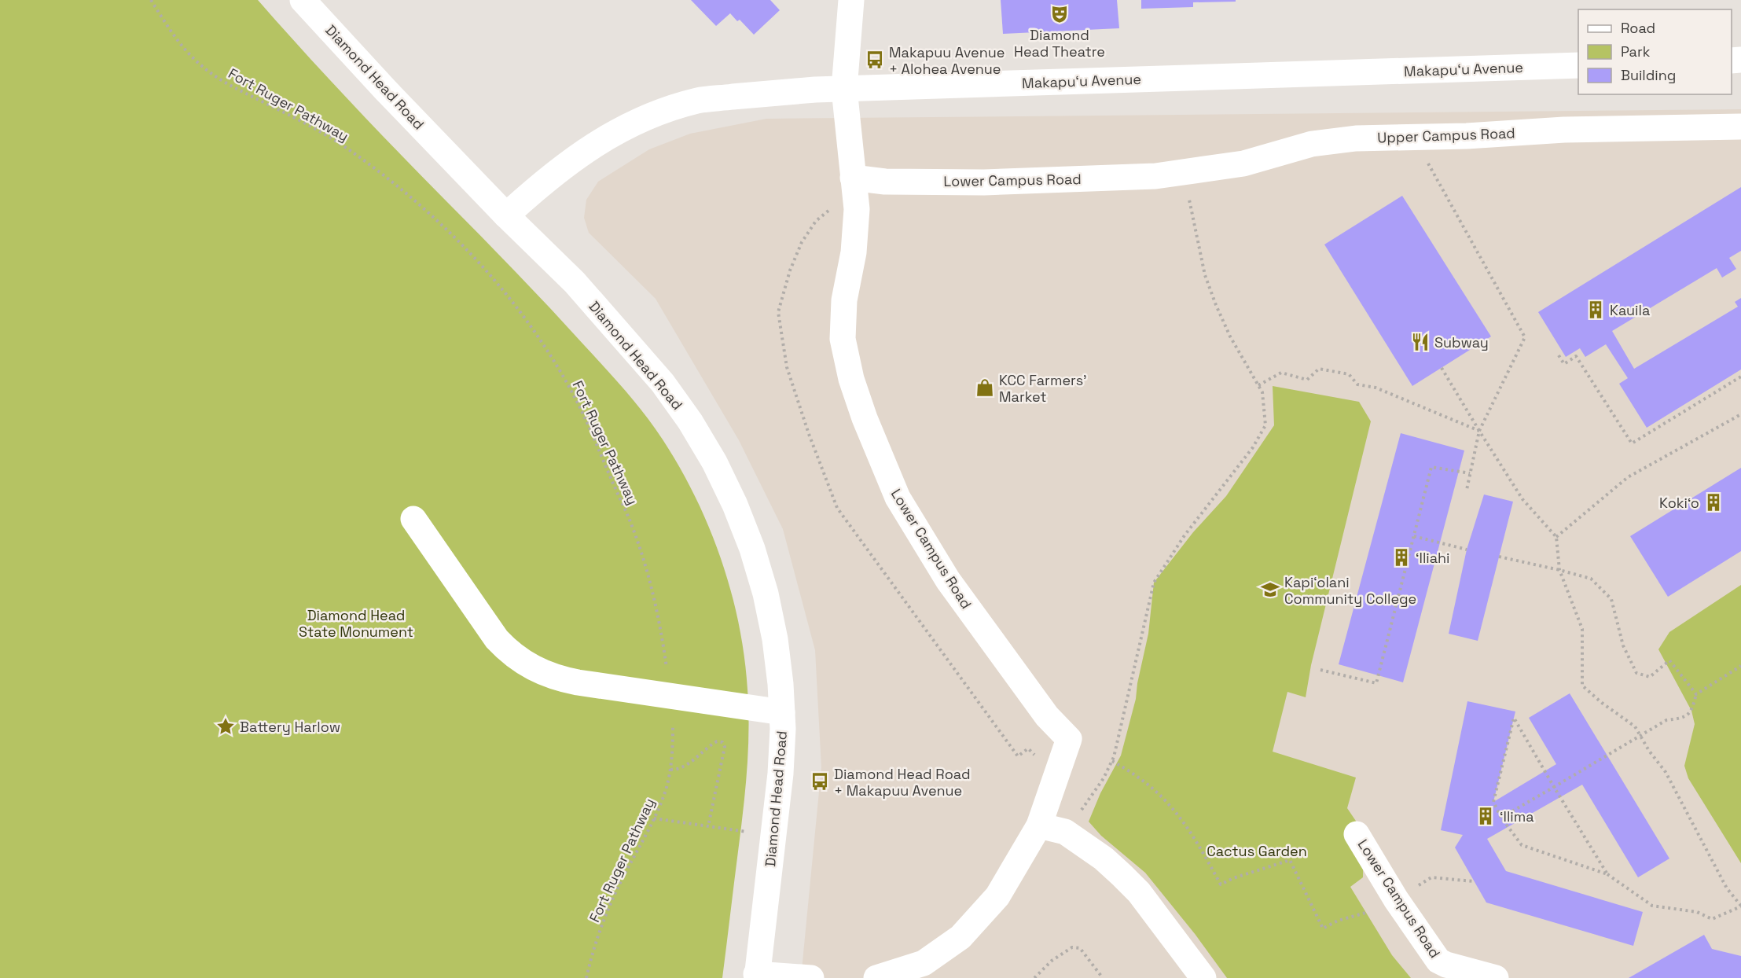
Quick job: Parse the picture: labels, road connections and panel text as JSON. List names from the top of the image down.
{
  "streets": {
    "street": [
      "Makapu‘u Avenue",
      "Diamond Head Road",
      "Upper Campus Road",
      "Lower Campus Road"
    ],
    "path": ["Fort Ruger Pathway"]
  },
  "crossings": [
    ["Makapu‘u Avenue", "Diamond Head Road"],
    ["Upper Campus Road", "Lower Campus Road"]
  ],
  "parks": ["Diamond Head State Monument", "Cactus Garden"],
  "places": {
    "theatre": ["Diamond Head Theatre"],
    "bus stop": ["Makapuu Avenue + Alohea Avenue", "Diamond Head Road + Makapuu Avenue"],
    "building": [
      "Kauila",
      "Kokiʻo",
      "ʻIliahi",
      "ʻIlima"
    ],
    "restaurant": ["Subway"],
    "shop": ["KCC Farmers' Market"],
    "school or university": ["Kapi‘olani Community College"],
    "place": ["Battery Harlow"]
  },
  "legend": ["Road", "Park", "Building"]
}
